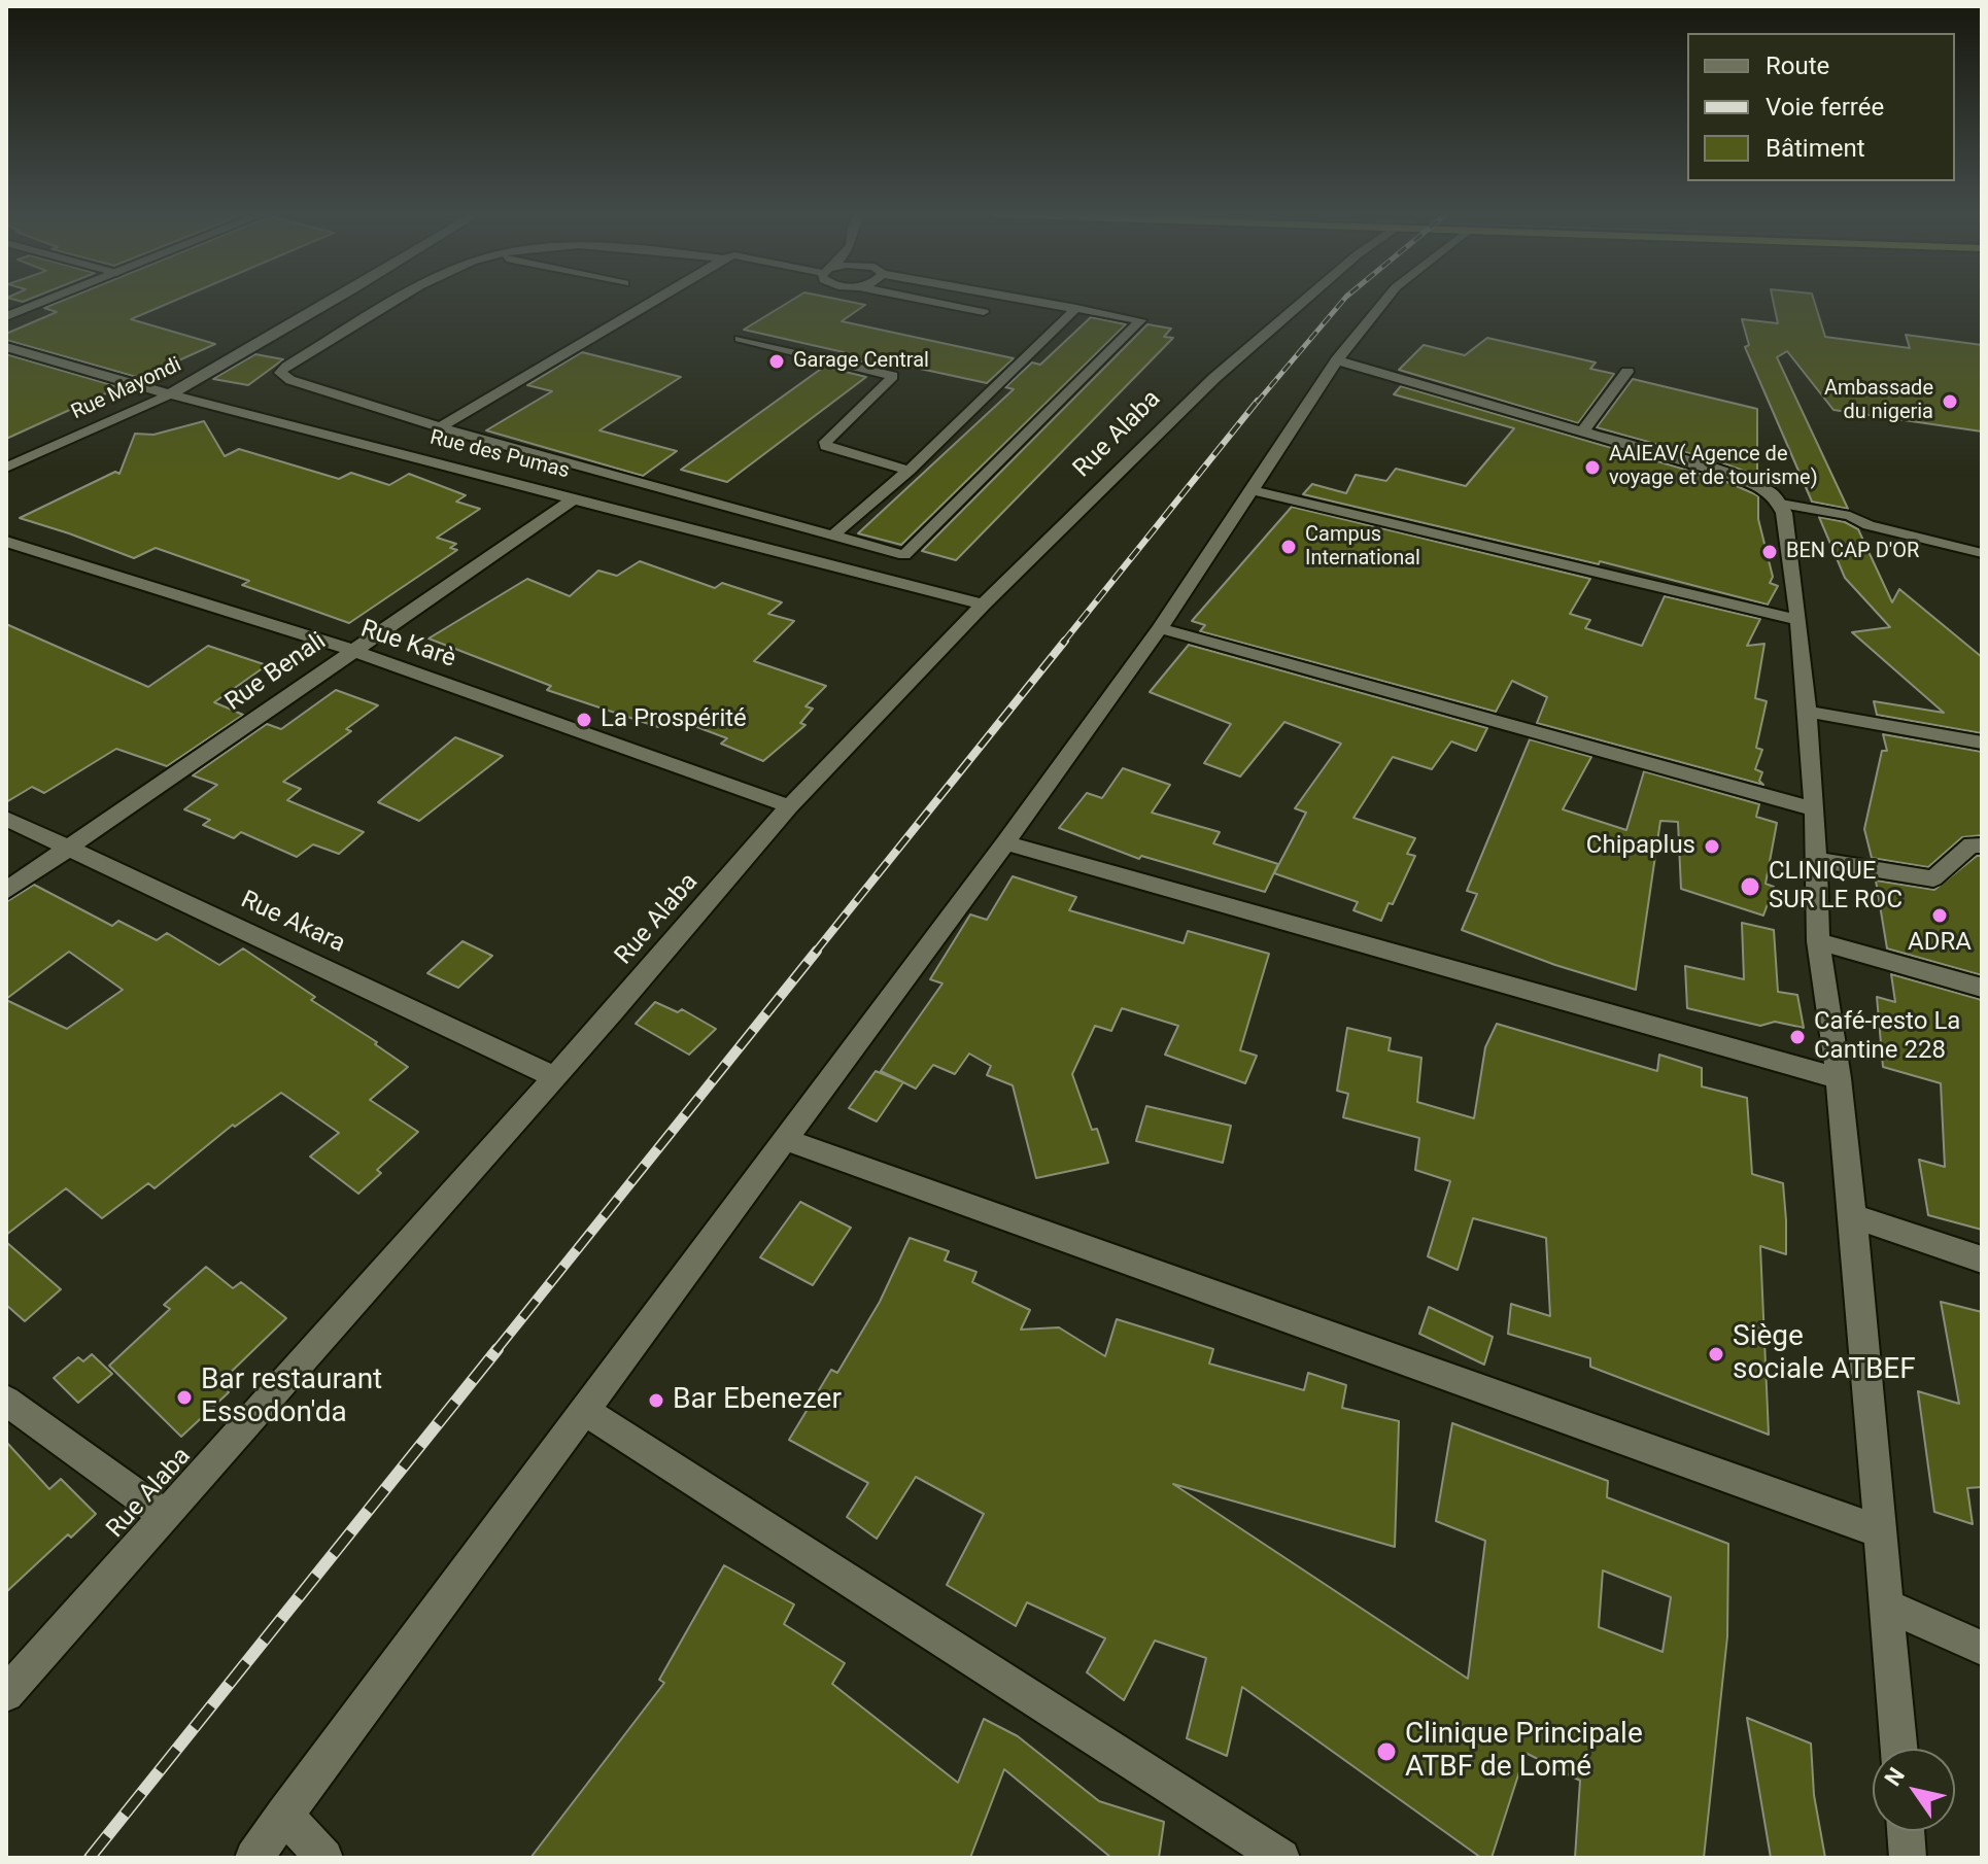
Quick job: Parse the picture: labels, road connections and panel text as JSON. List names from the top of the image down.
{
  "streets": {
    "street": [
      "Rue Mayondi",
      "Rue Alaba",
      "Rue des Pumas",
      "Rue Karè",
      "Rue Benali",
      "Rue Akara"
    ]
  },
  "crossings": [
    ["Rue Mayondi", "Rue des Pumas"],
    ["Rue Alaba", "Rue des Pumas"],
    ["Rue Alaba", "Rue Karè"],
    ["Rue Alaba", "Rue Akara"],
    ["Rue des Pumas", "Rue Benali"],
    ["Rue Karè", "Rue Benali"],
    ["Rue Benali", "Rue Akara"]
  ],
  "places": [
    "Garage Central",
    "Ambassade du nigeria",
    "AAIEAV( Agence de voyage et de tourisme)",
    "Campus International",
    "BEN CAP D'OR",
    "La Prospérité",
    "Chipaplus",
    "CLINIQUE SUR LE ROC",
    "ADRA",
    "Café-resto La Cantine 228",
    "Siège sociale ATBEF",
    "Bar restaurant Essodon'da",
    "Bar Ebenezer",
    "Clinique Principale ATBF de Lomé"
  ],
  "legend": ["Route", "Voie ferrée", "Bâtiment"],
  "north": "top left"
}
